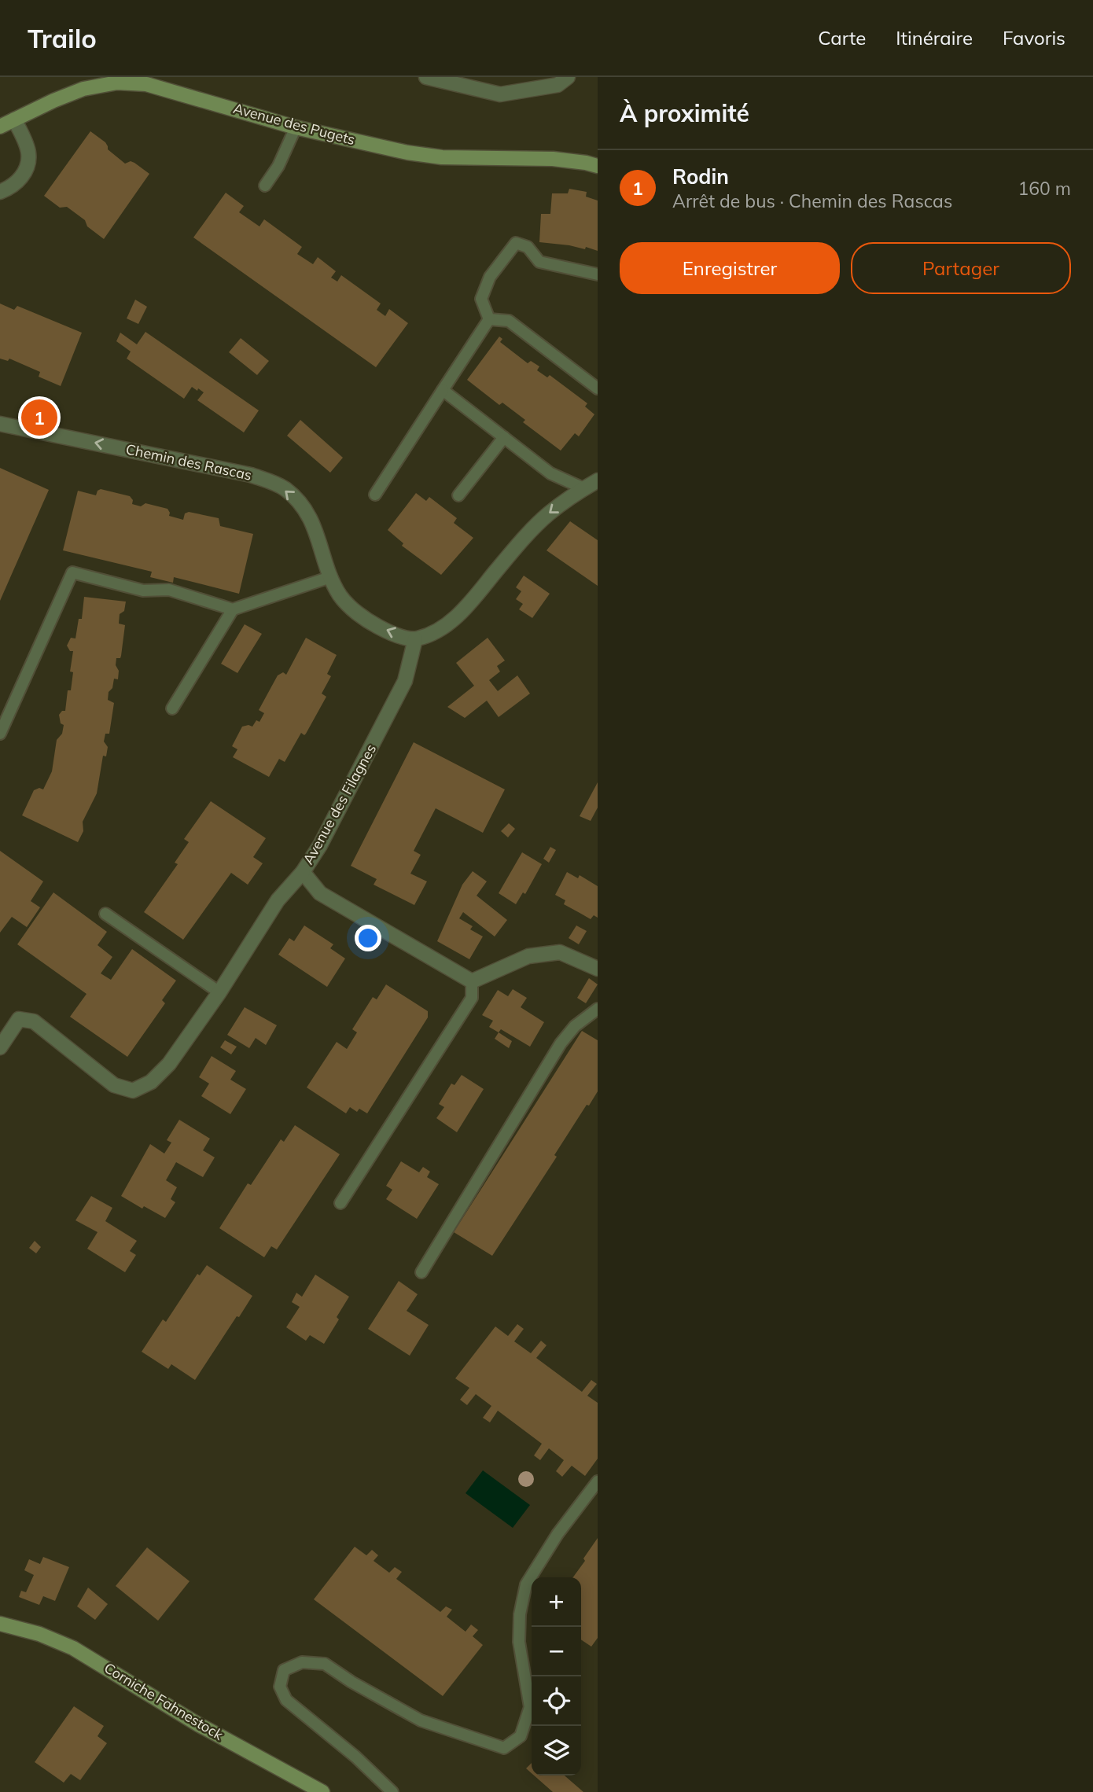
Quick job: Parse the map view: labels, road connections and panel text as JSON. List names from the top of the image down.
{
  "streets": {
    "main road": ["Avenue des Pugets", "Corniche Fahnestock"],
    "street": ["Chemin des Rascas", "Avenue des Filagnes"]
  },
  "crossings": [
    ["Chemin des Rascas", "Avenue des Filagnes"]
  ],
  "one_way": ["Chemin des Rascas"],
  "page": {
    "header": "Trailo",
    "nav": ["Carte", "Itinéraire", "Favoris"],
    "heading": "À proximité",
    "list": [
      {
        "mark": "1",
        "name": "Rodin",
        "note": "Arrêt de bus · Chemin des Rascas",
        "value": "160 m"
      }
    ],
    "buttons": ["Enregistrer", "Partager"],
    "pins": "1",
    "map_buttons": ["+", "−"]
  }
}
